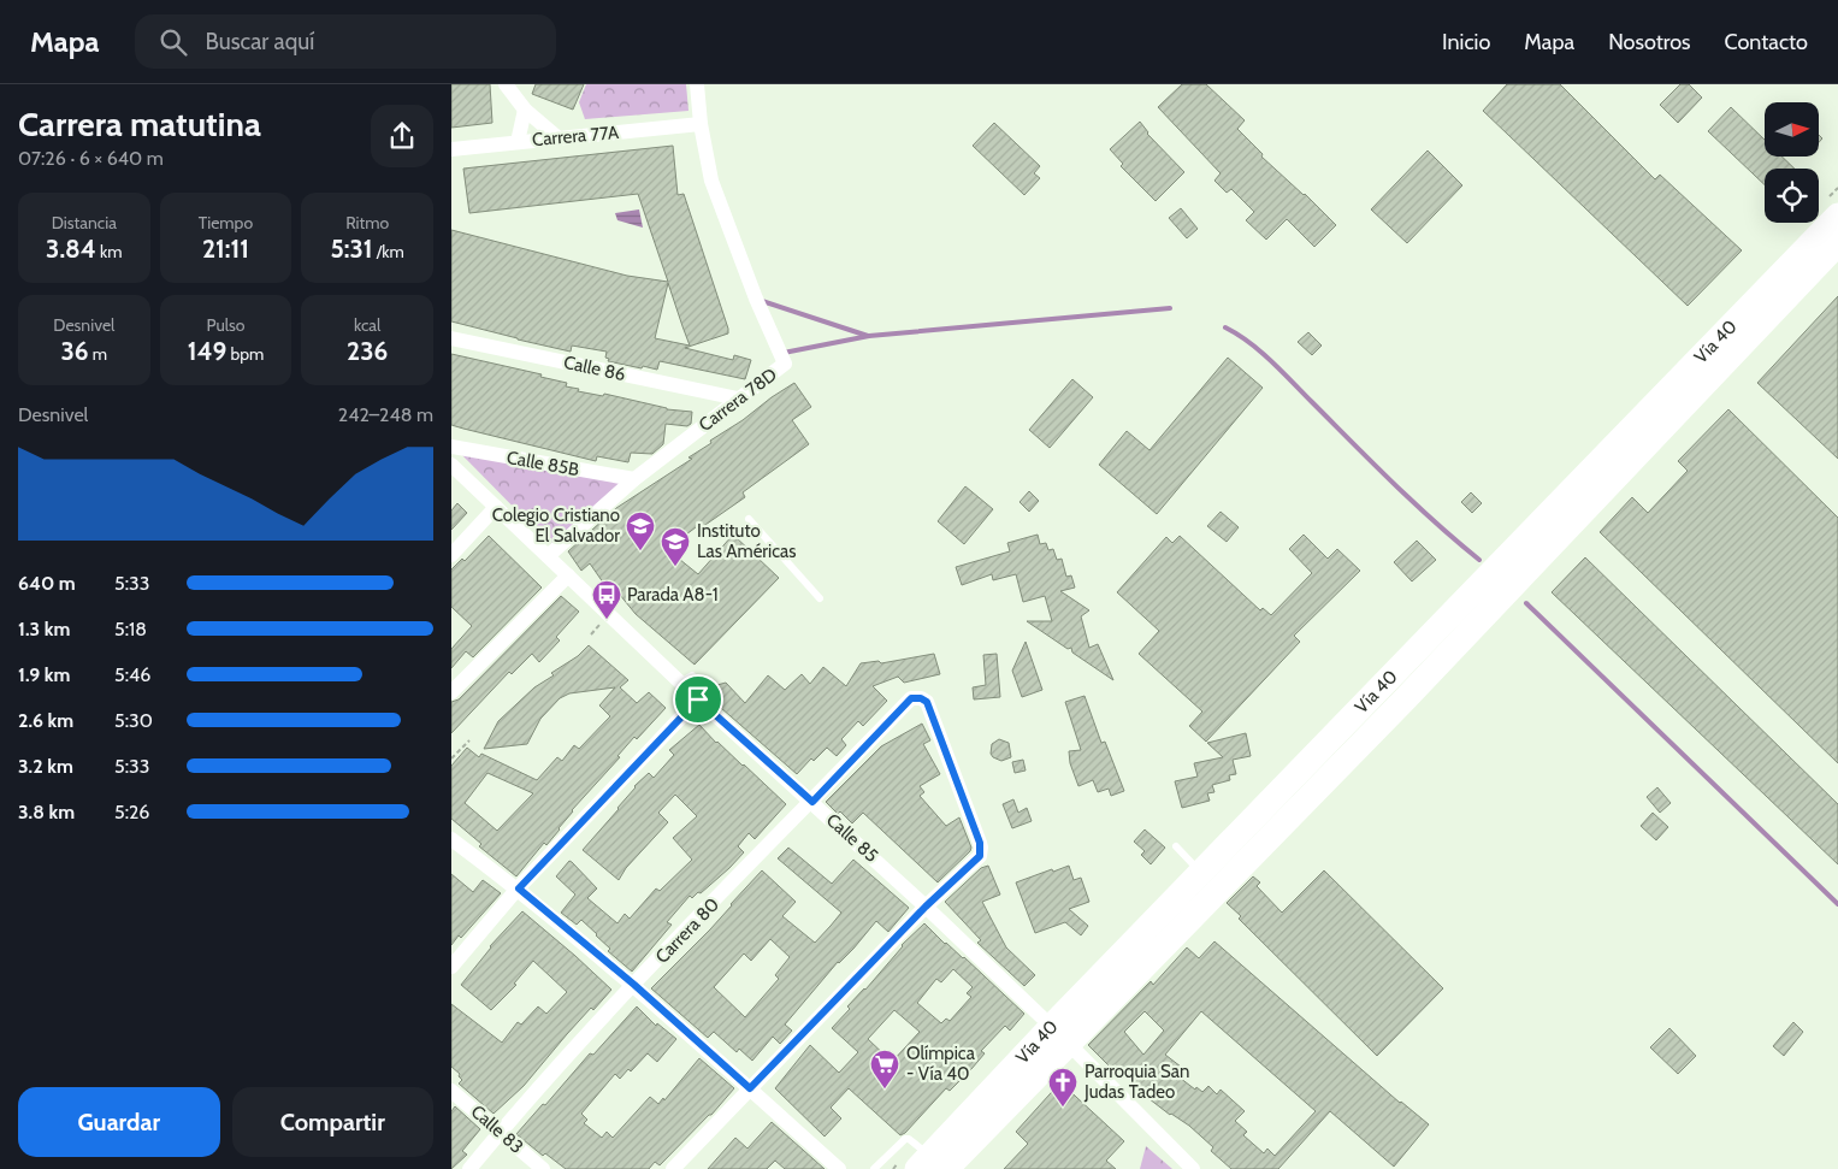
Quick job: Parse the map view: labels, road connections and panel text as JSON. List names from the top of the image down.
{
  "streets": {
    "highway": ["Vía 40"],
    "street": [
      "Carrera 77A",
      "Calle 86",
      "Carrera 78D",
      "Calle 85B",
      "Calle 85",
      "Carrera 80",
      "Calle 83"
    ]
  },
  "crossings": [
    ["Carrera 77A", "Carrera 78D"],
    ["Vía 40", "Calle 85"],
    ["Calle 86", "Carrera 78D"],
    ["Carrera 78D", "Calle 85B"],
    ["Carrera 78D", "Calle 85"],
    ["Calle 85", "Carrera 80"],
    ["Carrera 80", "Calle 83"]
  ],
  "places": {
    "school or university": ["Colegio Cristiano El Salvador", "Instituto Las Américas"],
    "bus stop": ["Parada A8-1"],
    "supermarket": ["Olímpica - Vía 40"],
    "church": ["Parroquia San Judas Tadeo"]
  },
  "north": "right",
  "page": {
    "header": "Mapa",
    "search": "Buscar aquí",
    "nav": [
      "Inicio",
      "Mapa",
      "Nosotros",
      "Contacto"
    ],
    "heading": ["Carrera matutina", "07:26 · 6 × 640 m"],
    "stats": [
      ["Distancia", "3.84 km"],
      ["Tiempo", "21:11"],
      ["Ritmo", "5:31 /km"],
      ["Desnivel", "36 m"],
      ["Pulso", "149 bpm"],
      ["kcal", "236"]
    ],
    "chart": ["Desnivel", "242–248 m"],
    "list": [
      {
        "name": "640 m",
        "note": "5:33"
      },
      {
        "name": "1.3 km",
        "note": "5:18"
      },
      {
        "name": "1.9 km",
        "note": "5:46"
      },
      {
        "name": "2.6 km",
        "note": "5:30"
      },
      {
        "name": "3.2 km",
        "note": "5:33"
      },
      {
        "name": "3.8 km",
        "note": "5:26"
      }
    ],
    "buttons": ["Guardar", "Compartir"]
  }
}
